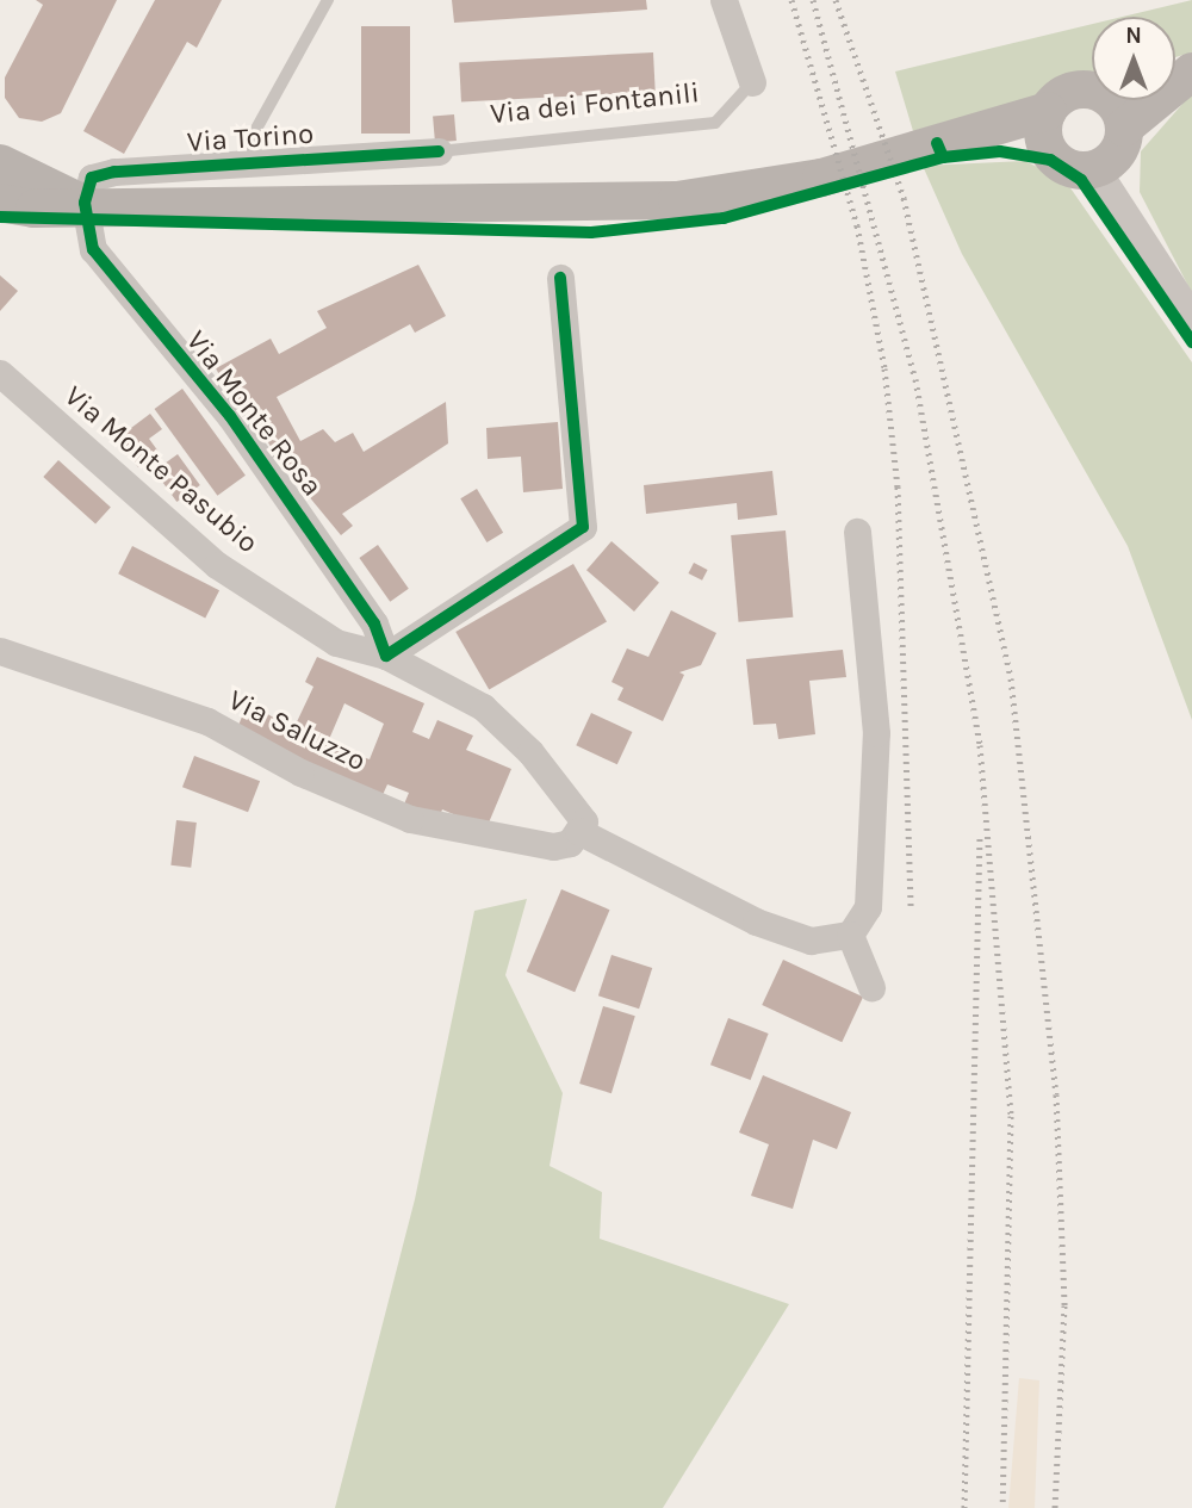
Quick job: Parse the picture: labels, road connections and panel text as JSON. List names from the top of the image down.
{
  "streets": {
    "street": [
      "Via dei Fontanili",
      "Via Torino",
      "Via Monte Rosa",
      "Via Monte Pasubio",
      "Via Saluzzo"
    ]
  },
  "crossings": [
    ["Via dei Fontanili", "Via Torino"],
    ["Via Torino", "Via Monte Rosa"],
    ["Via Monte Rosa", "Via Monte Pasubio"],
    ["Via Monte Pasubio", "Via Saluzzo"]
  ],
  "north": "top"
}
